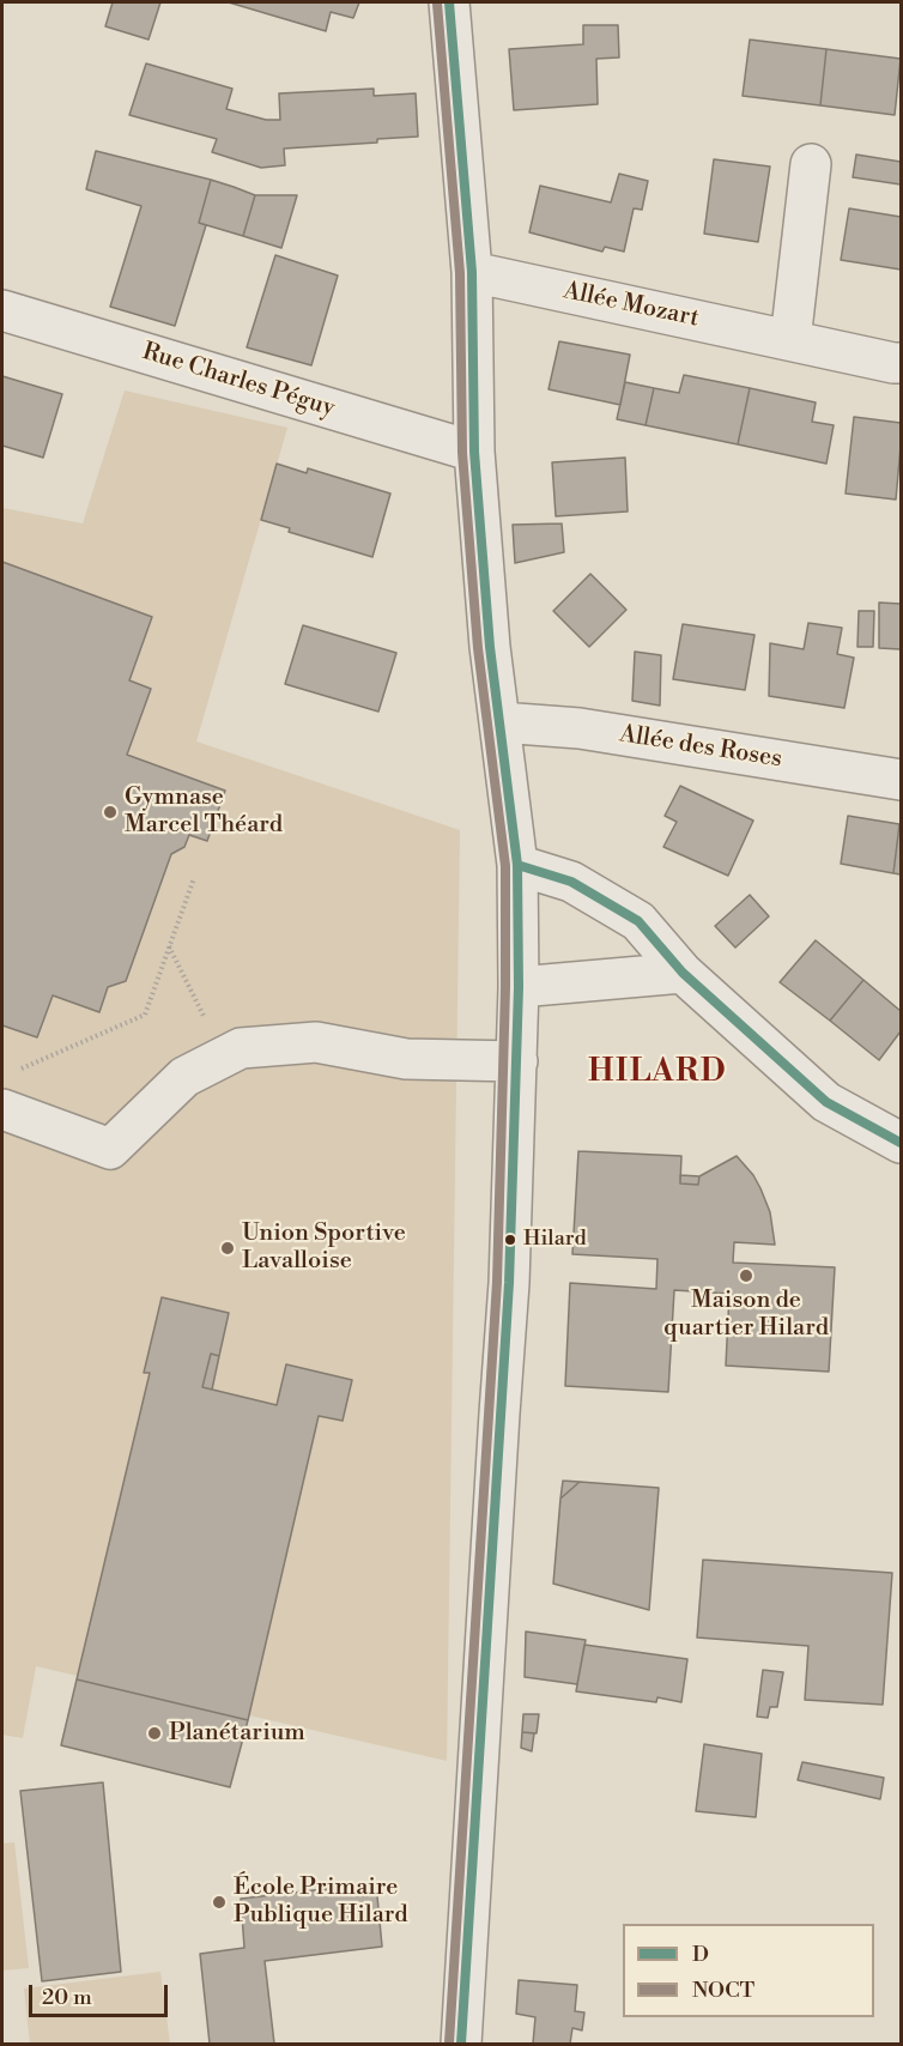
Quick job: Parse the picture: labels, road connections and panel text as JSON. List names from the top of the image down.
{
  "streets": {
    "street": ["Allée Mozart", "Rue Charles Péguy", "Allée des Roses"]
  },
  "districts": ["HILARD"],
  "places": [
    "Gymnase Marcel Théard",
    "Hilard",
    "Union Sportive Lavalloise",
    "Maison de quartier Hilard",
    "Planétarium",
    "École Primaire Publique Hilard"
  ],
  "lines": ["transit line D", "transit line NOCT"],
  "legend": ["D", "NOCT"],
  "scale_bar": "20 m"
}
